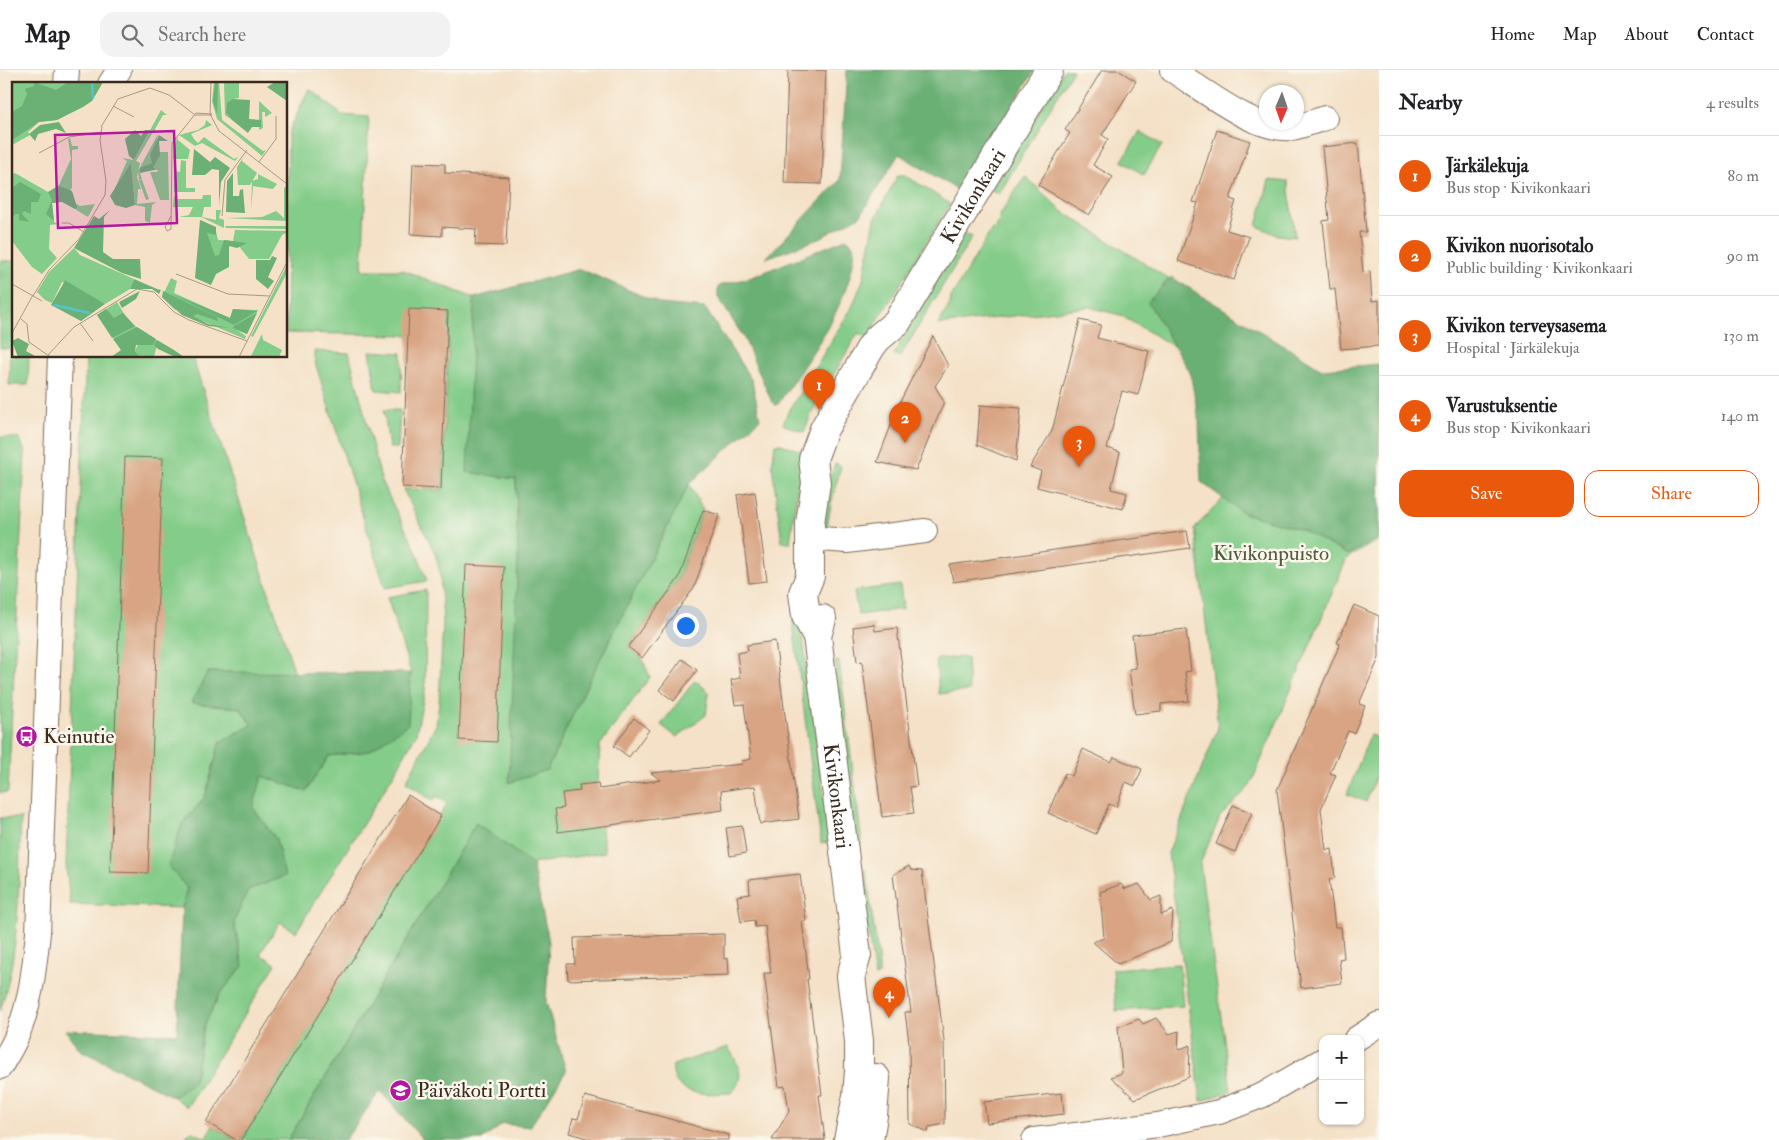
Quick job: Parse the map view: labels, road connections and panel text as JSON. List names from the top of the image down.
{
  "streets": {
    "street": ["Kivikonkaari"]
  },
  "parks": ["Kivikonpuisto"],
  "places": {
    "bus stop": ["Keinutie"],
    "school or university": ["Päiväkoti Portti"]
  },
  "north": "bottom",
  "page": {
    "header": "Map",
    "search": "Search here",
    "nav": [
      "Home",
      "Map",
      "About",
      "Contact"
    ],
    "heading": ["Nearby", "4 results"],
    "list": [
      {
        "mark": "1",
        "name": "Järkälekuja",
        "note": "Bus stop · Kivikonkaari",
        "value": "80 m"
      },
      {
        "mark": "2",
        "name": "Kivikon nuorisotalo",
        "note": "Public building · Kivikonkaari",
        "value": "90 m"
      },
      {
        "mark": "3",
        "name": "Kivikon terveysasema",
        "note": "Hospital · Järkälekuja",
        "value": "130 m"
      },
      {
        "mark": "4",
        "name": "Varustuksentie",
        "note": "Bus stop · Kivikonkaari",
        "value": "140 m"
      }
    ],
    "pins": [
      "1",
      "2",
      "3",
      "4"
    ],
    "buttons": ["Save", "Share"],
    "map_buttons": ["+", "−"]
  }
}
